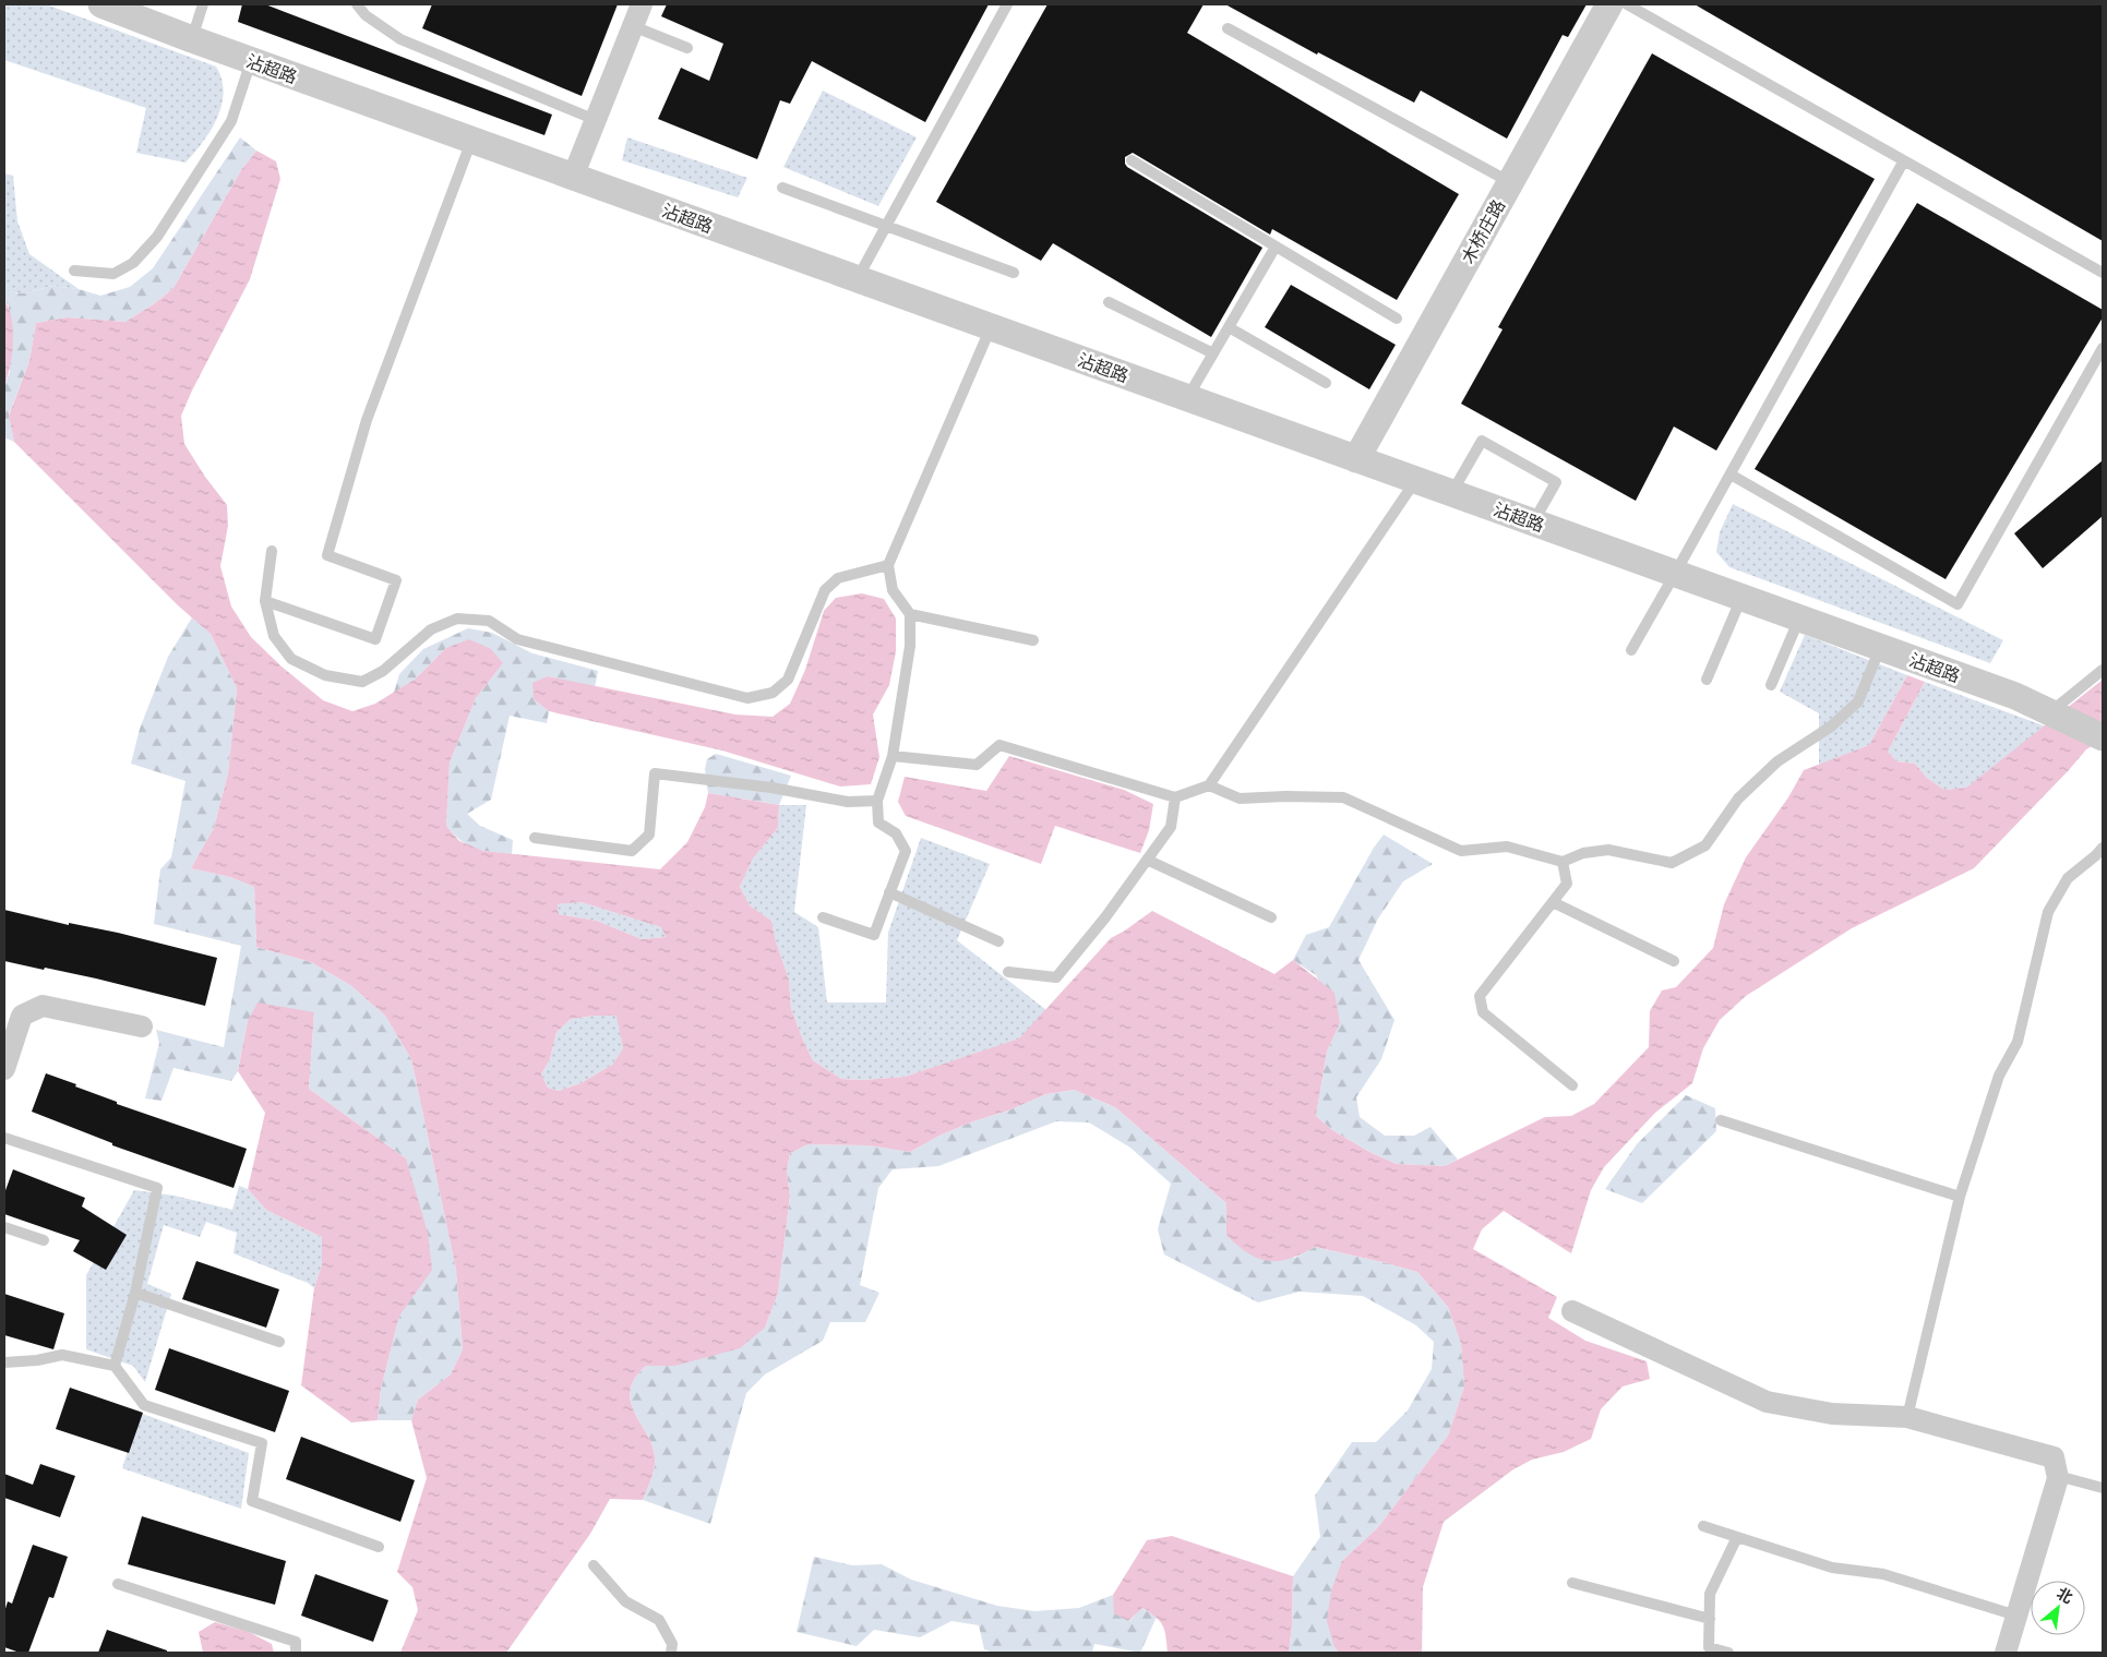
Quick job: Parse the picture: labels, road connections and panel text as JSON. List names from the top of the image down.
{
  "streets": {
    "street": ["沾超路", "木桥庄路"]
  },
  "crossings": [
    ["沾超路", "木桥庄路"]
  ],
  "north": "top right"
}
